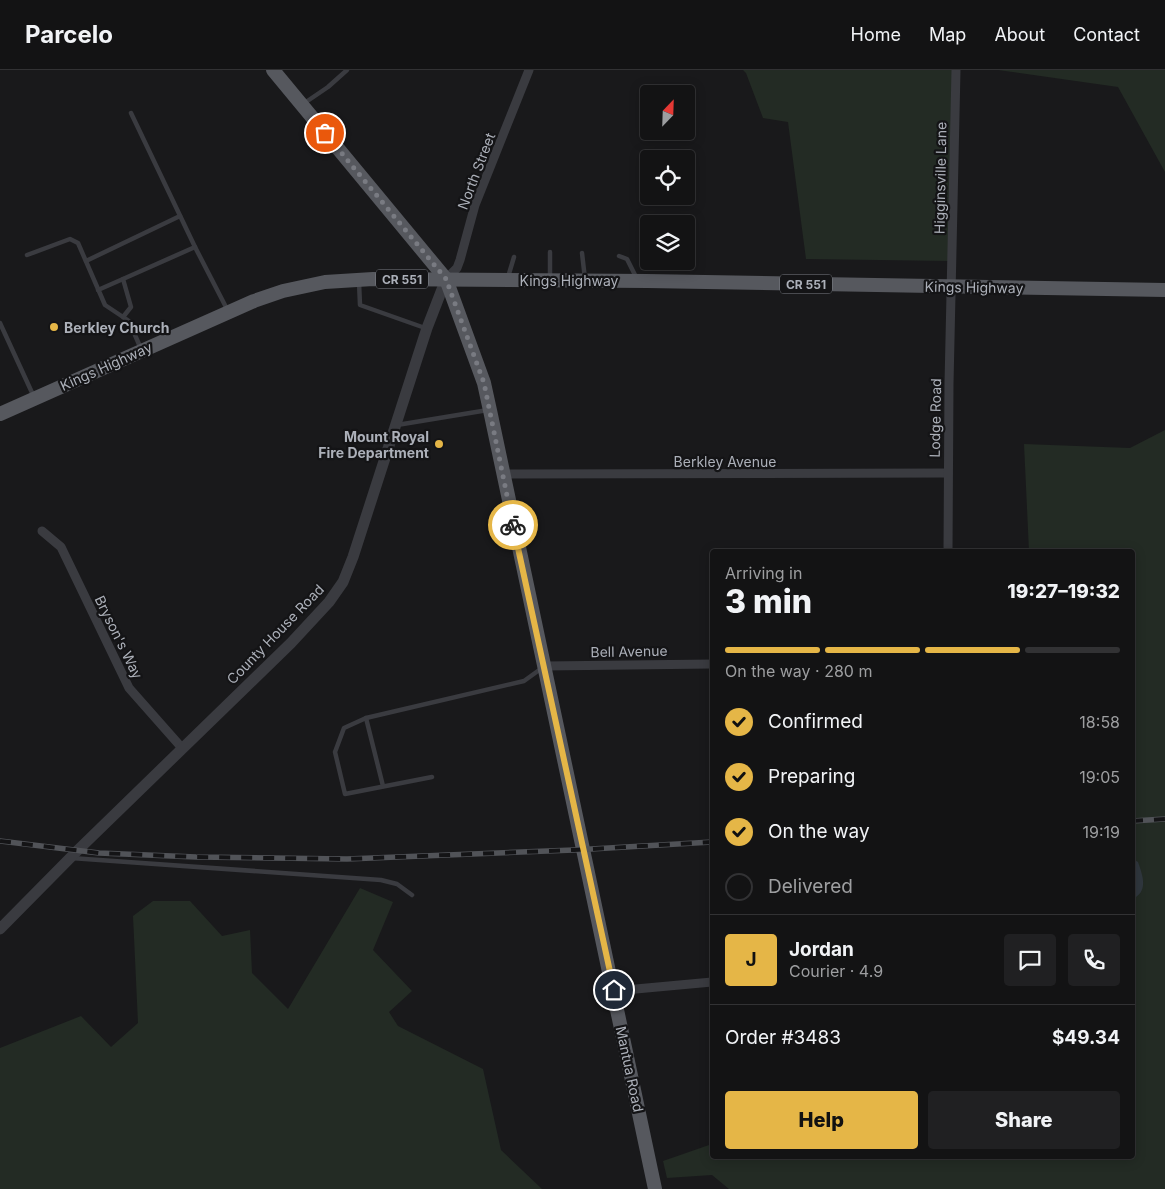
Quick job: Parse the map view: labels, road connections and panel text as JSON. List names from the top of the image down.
{
  "streets": {
    "main road": ["CR 551", "Kings Highway", "Mantua Road"],
    "street": [
      "North Street",
      "Higginsville Lane",
      "Lodge Road",
      "Berkley Avenue",
      "County House Road",
      "Bryson's Way",
      "Bell Avenue"
    ]
  },
  "crossings": [
    ["North Street", "Kings Highway"],
    ["North Street", "County House Road"],
    ["North Street", "Mantua Road"],
    ["Higginsville Lane", "Kings Highway"],
    ["Higginsville Lane", "Lodge Road"],
    ["Kings Highway", "Lodge Road"],
    ["Kings Highway", "County House Road"],
    ["Kings Highway", "Mantua Road"],
    ["Lodge Road", "Berkley Avenue"],
    ["Berkley Avenue", "Mantua Road"],
    ["County House Road", "Bryson's Way"],
    ["County House Road", "Mantua Road"],
    ["Bell Avenue", "Mantua Road"]
  ],
  "places": ["Berkley Church", "Mount Royal Fire Department"],
  "north": "top right",
  "page": {
    "header": "Parcelo",
    "nav": [
      "Home",
      "Map",
      "About",
      "Contact"
    ],
    "heading": ["3 min", "Arriving in", "19:27–19:32"],
    "panel": [
      "Jordan",
      "Courier · 4.9",
      "Order #3483",
      "$49.34"
    ],
    "bar": "On the way · 280 m",
    "list": [
      ["Confirmed", "18:58"],
      ["Preparing", "19:05"],
      ["On the way", "19:19"],
      "Delivered"
    ],
    "round": "J",
    "buttons": ["Help", "Share"]
  }
}
